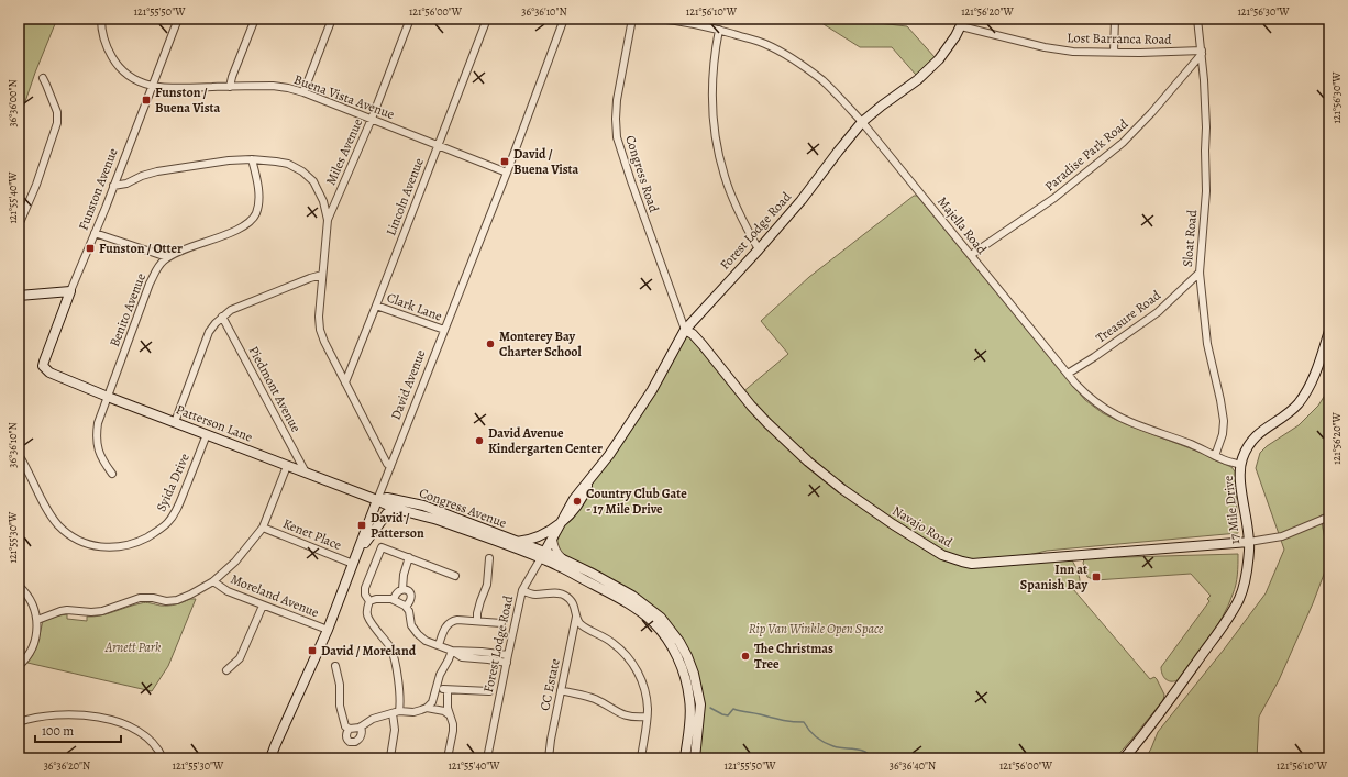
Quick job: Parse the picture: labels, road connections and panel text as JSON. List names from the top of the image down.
{
  "streets": {
    "street": [
      "Lost Barranca Road",
      "Buena Vista Avenue",
      "Miles Avenue",
      "Paradise Park Road",
      "Congress Road",
      "Funston Avenue",
      "Lincoln Avenue",
      "Majella Road",
      "Forest Lodge Road",
      "Sloat Road",
      "Clark Lane",
      "Benito Avenue",
      "Treasure Road",
      "David Avenue",
      "Piedmont Avenue",
      "Patterson Lane",
      "Syida Drive",
      "Congress Avenue",
      "17 Mile Drive",
      "Navajo Road",
      "Kenet Place",
      "Moreland Avenue",
      "CC Estate"
    ]
  },
  "crossings": [
    ["Lost Barranca Road", "Paradise Park Road"],
    ["Lost Barranca Road", "Forest Lodge Road"],
    ["Lost Barranca Road", "Sloat Road"],
    ["Buena Vista Avenue", "Miles Avenue"],
    ["Buena Vista Avenue", "Funston Avenue"],
    ["Buena Vista Avenue", "Lincoln Avenue"],
    ["Buena Vista Avenue", "David Avenue"],
    ["Paradise Park Road", "Majella Road"],
    ["Paradise Park Road", "Sloat Road"],
    ["Congress Road", "Forest Lodge Road"],
    ["Congress Road", "Navajo Road"],
    ["Funston Avenue", "Patterson Lane"],
    ["Lincoln Avenue", "Clark Lane"],
    ["Majella Road", "Forest Lodge Road"],
    ["Majella Road", "Sloat Road"],
    ["Majella Road", "Treasure Road"],
    ["Majella Road", "17 Mile Drive"],
    ["Forest Lodge Road", "Congress Avenue"],
    ["Forest Lodge Road", "Navajo Road"],
    ["Sloat Road", "Treasure Road"],
    ["Clark Lane", "David Avenue"],
    ["Benito Avenue", "Patterson Lane"],
    ["David Avenue", "Patterson Lane"],
    ["David Avenue", "Congress Avenue"],
    ["David Avenue", "Kenet Place"],
    ["David Avenue", "Moreland Avenue"],
    ["Piedmont Avenue", "Patterson Lane"],
    ["Patterson Lane", "Syida Drive"],
    ["Patterson Lane", "Congress Avenue"],
    ["17 Mile Drive", "Navajo Road"]
  ],
  "parks": ["Rip Van Winkle Open Space", "Arnett Park"],
  "places": {
    "transit": [
      "Funston / Buena Vista",
      "David / Buena Vista",
      "Funston / Otter",
      "David / Patterson",
      "Inn at Spanish Bay",
      "David / Moreland"
    ],
    "other": [
      "Monterey Bay Charter School",
      "David Avenue Kindergarten Center",
      "Country Club Gate - 17 Mile Drive",
      "The Christmas Tree"
    ]
  },
  "scale_bar": "100 m",
  "coordinates": [
    "121°55'50\"W",
    "121°56'00\"W",
    "36°36'10\"N",
    "121°56'10\"W",
    "121°56'20\"W",
    "121°56'30\"W",
    "36°36'00\"N",
    "121°55'40\"W",
    "121°55'30\"W",
    "36°36'20\"N",
    "36°36'40\"N"
  ]
}
